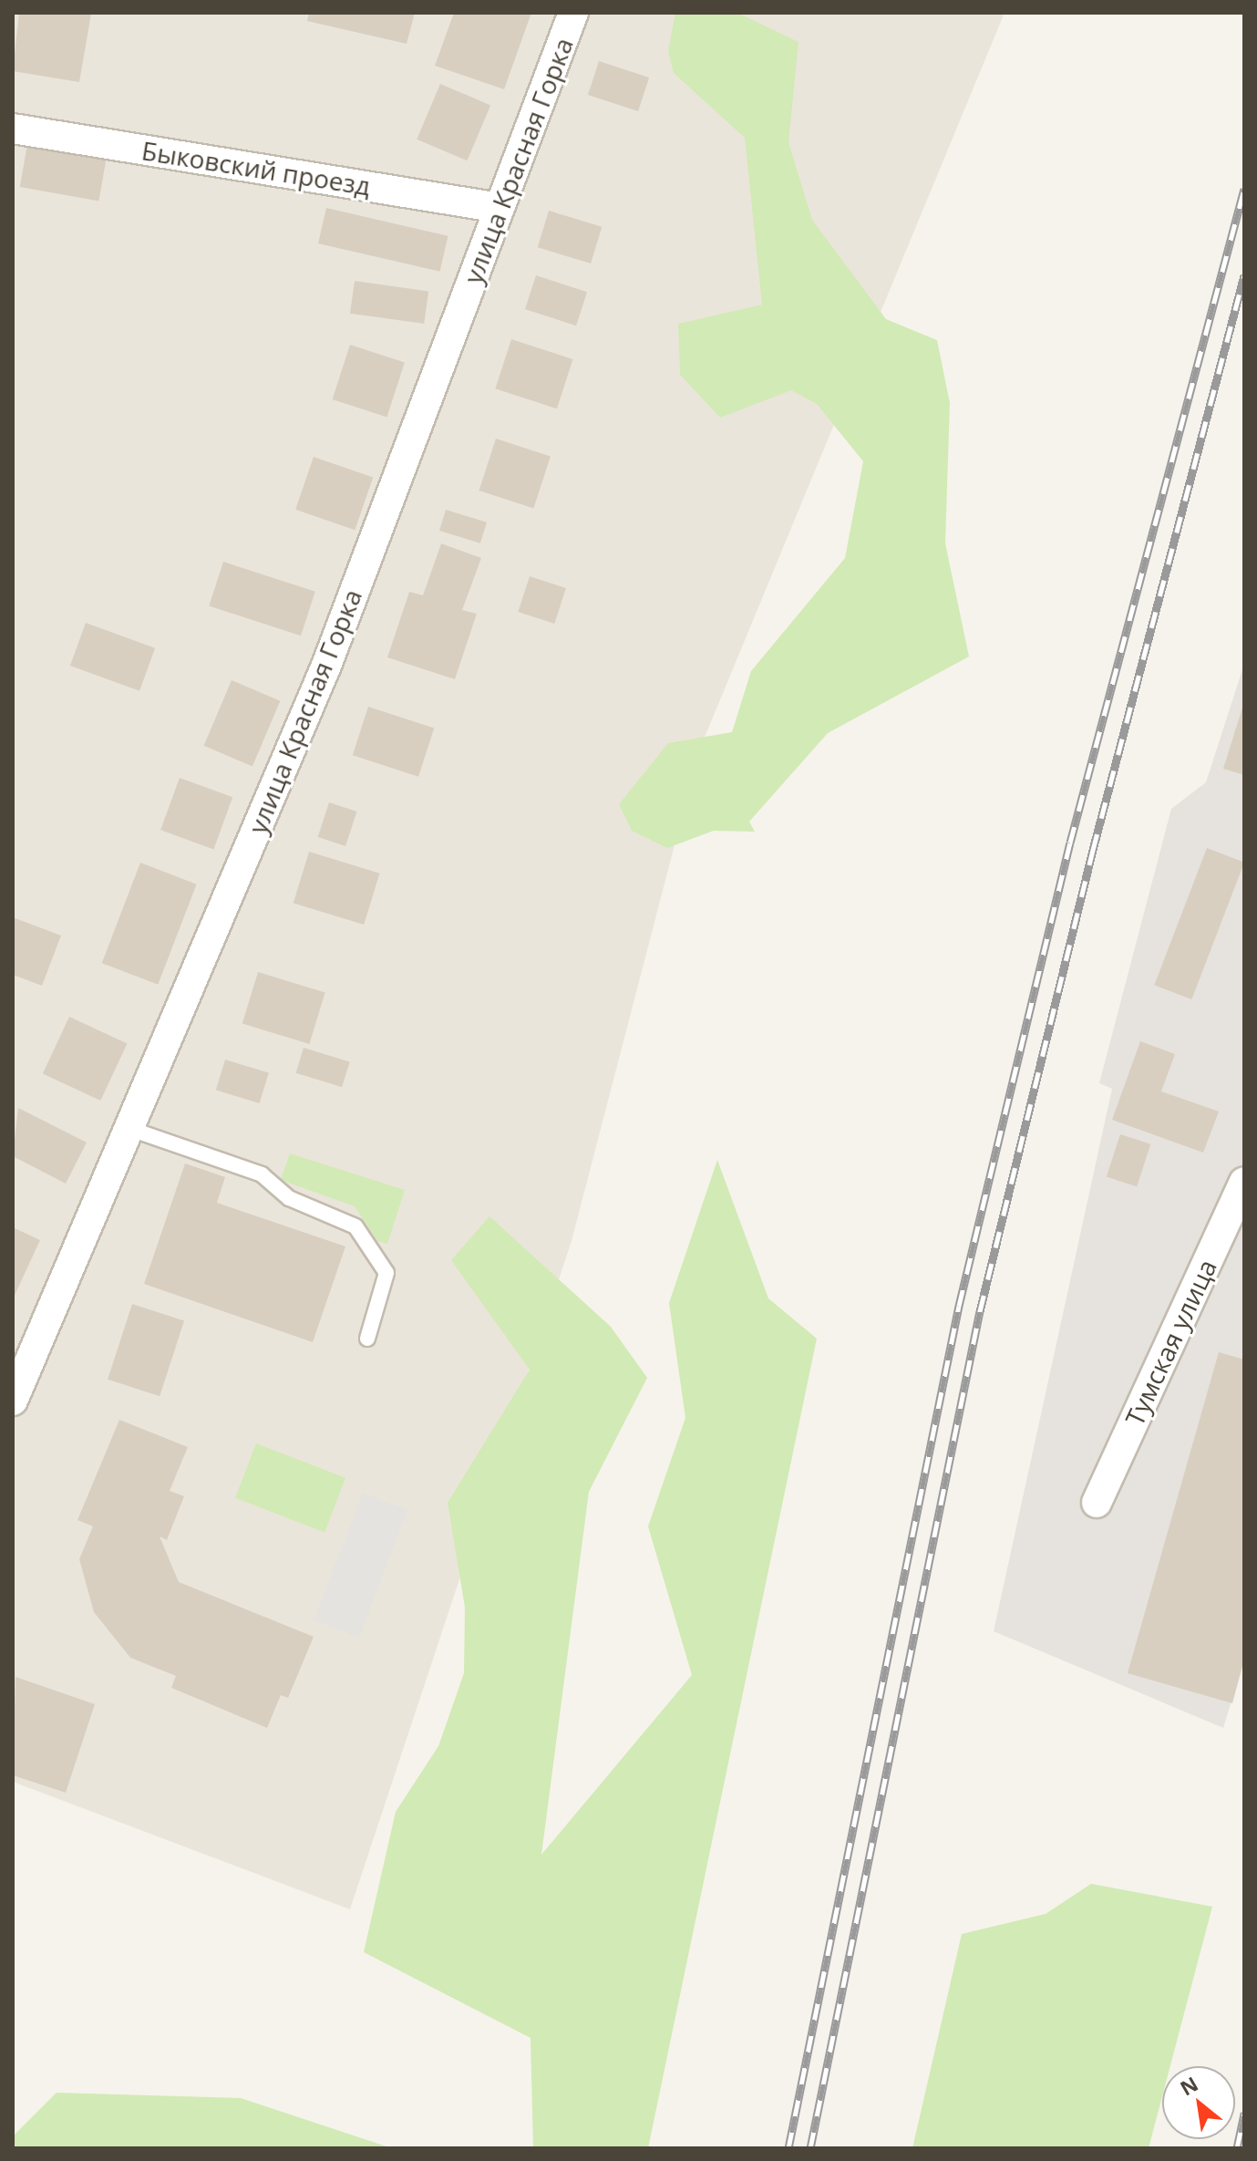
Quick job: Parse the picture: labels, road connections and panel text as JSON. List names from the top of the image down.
{
  "streets": {
    "street": ["улица Красная Горка", "Быковский проезд", "Тумская улица"]
  },
  "crossings": [
    ["улица Красная Горка", "Быковский проезд"]
  ],
  "north": "top left"
}
